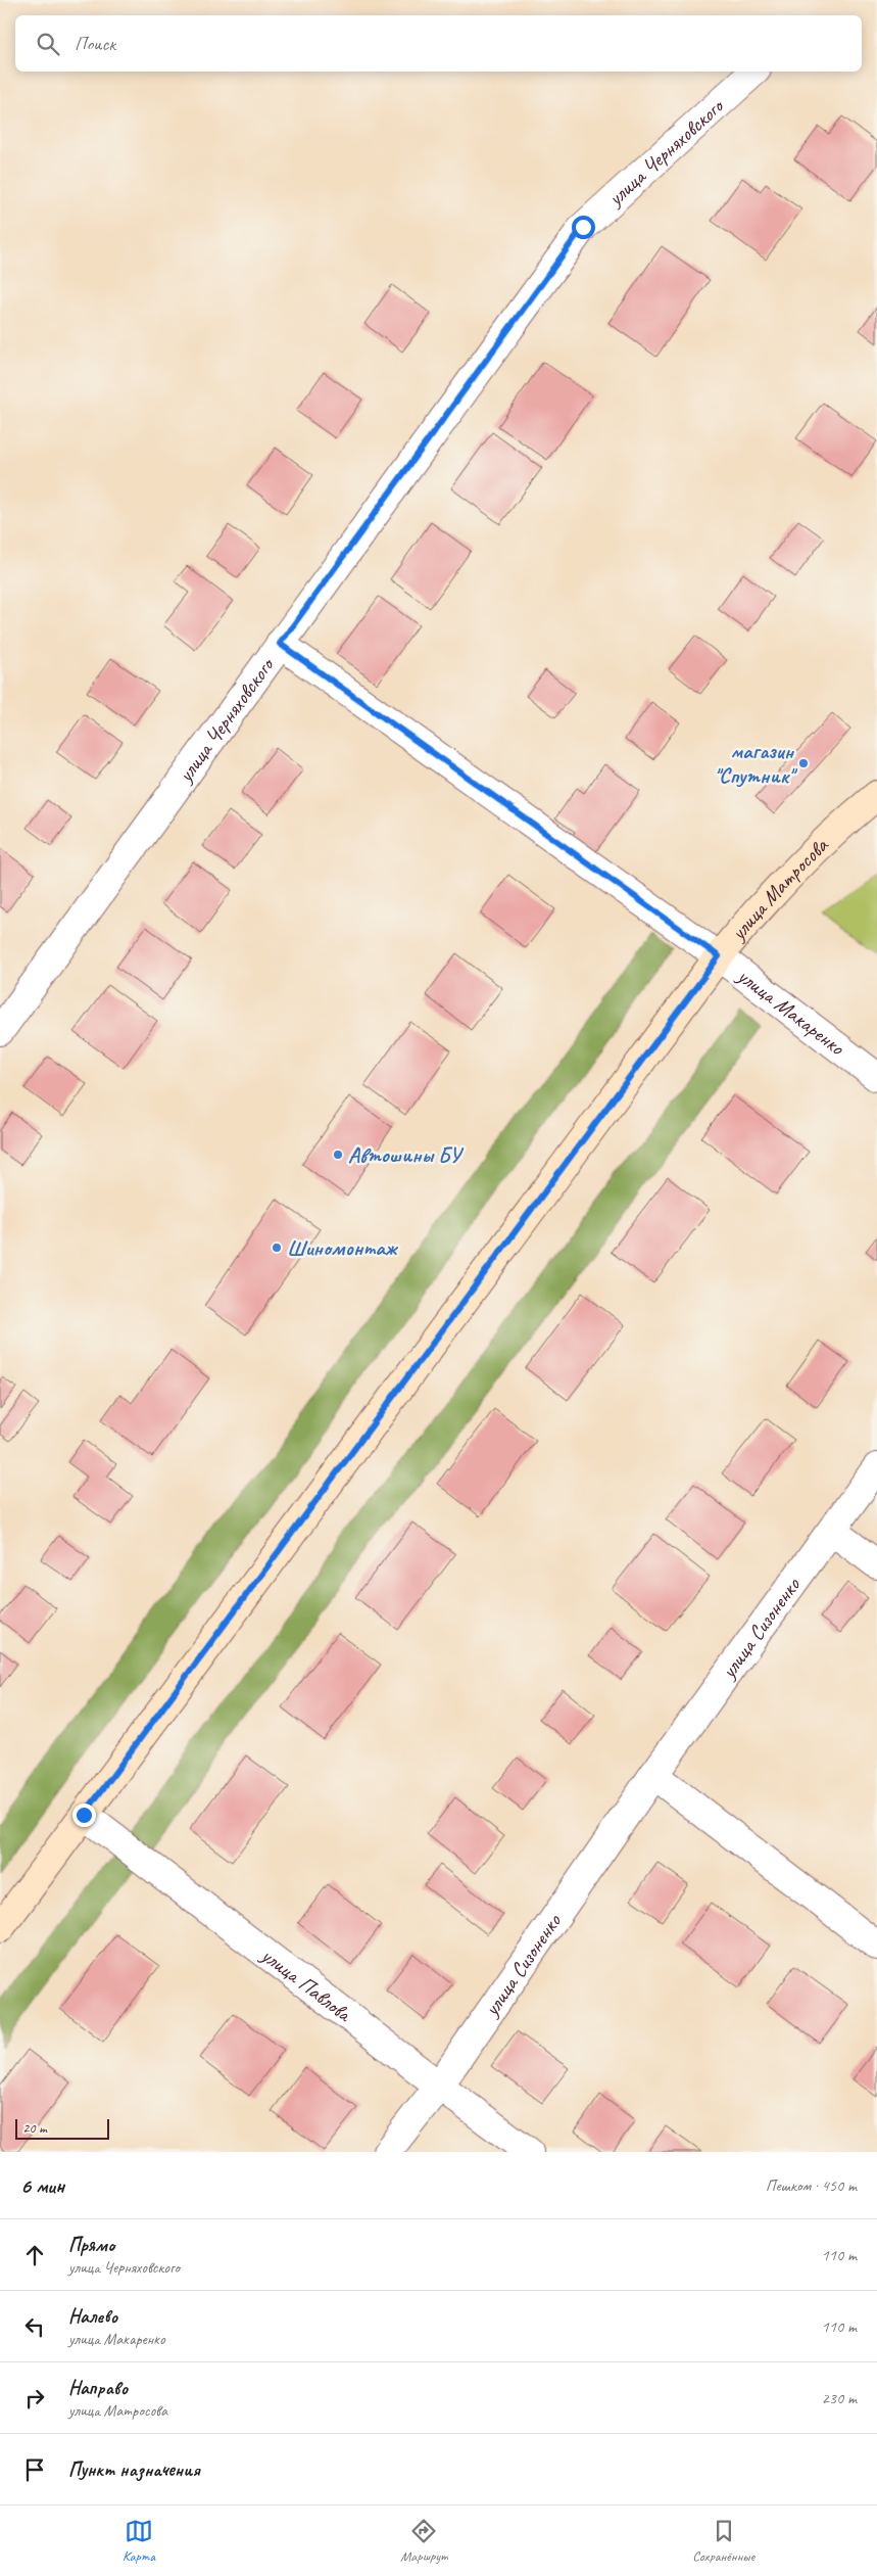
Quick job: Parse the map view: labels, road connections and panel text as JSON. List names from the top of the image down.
{
  "streets": {
    "main road": ["улица Матросова"],
    "street": [
      "улица Черняховского",
      "улица Макаренко",
      "улица Сизоненко",
      "улица Павлова"
    ]
  },
  "crossings": [
    ["улица Черняховского", "улица Макаренко"],
    ["улица Матросова", "улица Макаренко"],
    ["улица Матросова", "улица Павлова"],
    ["улица Сизоненко", "улица Павлова"]
  ],
  "places": ["магазин \"Спутник\"", "Автошины БУ", "Шиномонтаж"],
  "scale_bar": "20 m",
  "page": {
    "search": "Поиск",
    "scale": "20 m",
    "heading": ["6 мин", "Пешком · 450 m"],
    "list": [
      ["Прямо", "улица Черняховского", "110 m"],
      ["Налево", "улица Макаренко", "110 m"],
      ["Направо", "улица Матросова", "230 m"],
      "Пункт назначения"
    ],
    "nav": ["Карта", "Маршрут", "Сохранённые"]
  }
}
